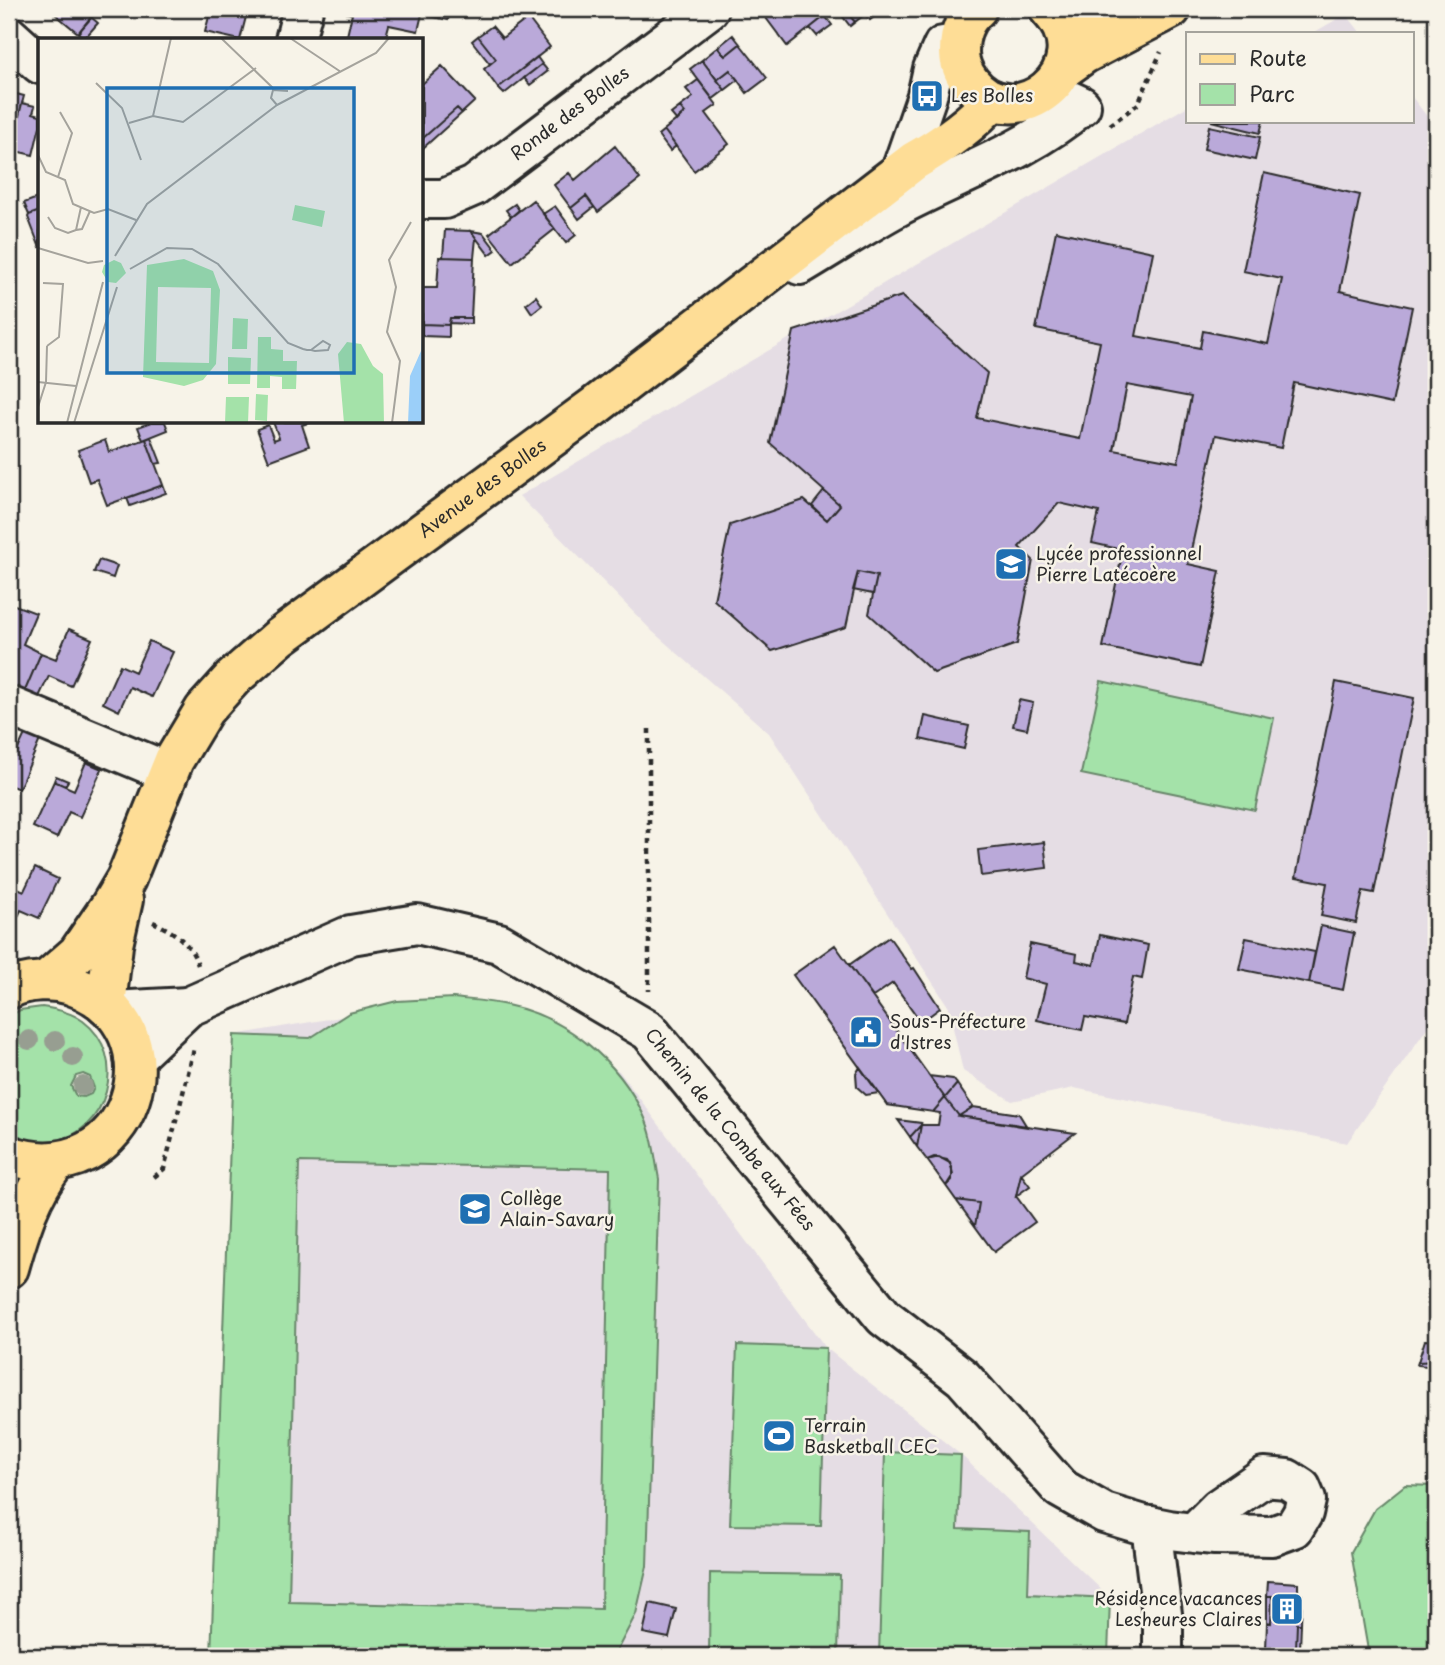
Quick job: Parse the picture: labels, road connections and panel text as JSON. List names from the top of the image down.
{
  "streets": {
    "main road": ["Avenue des Bolles"],
    "street": ["Ronde des Bolles", "Chemin de la Combe aux Fées"]
  },
  "places": {
    "bus stop": ["Les Bolles"],
    "school or university": ["Lycée professionnel Pierre Latécoère", "Collège Alain-Savary"],
    "public building": ["Sous-Préfecture d'Istres"],
    "sports": ["Terrain Basketball CEC"],
    "building": ["Résidence vacances Lesheures Claires"]
  },
  "legend": ["Route", "Parc"]
}
